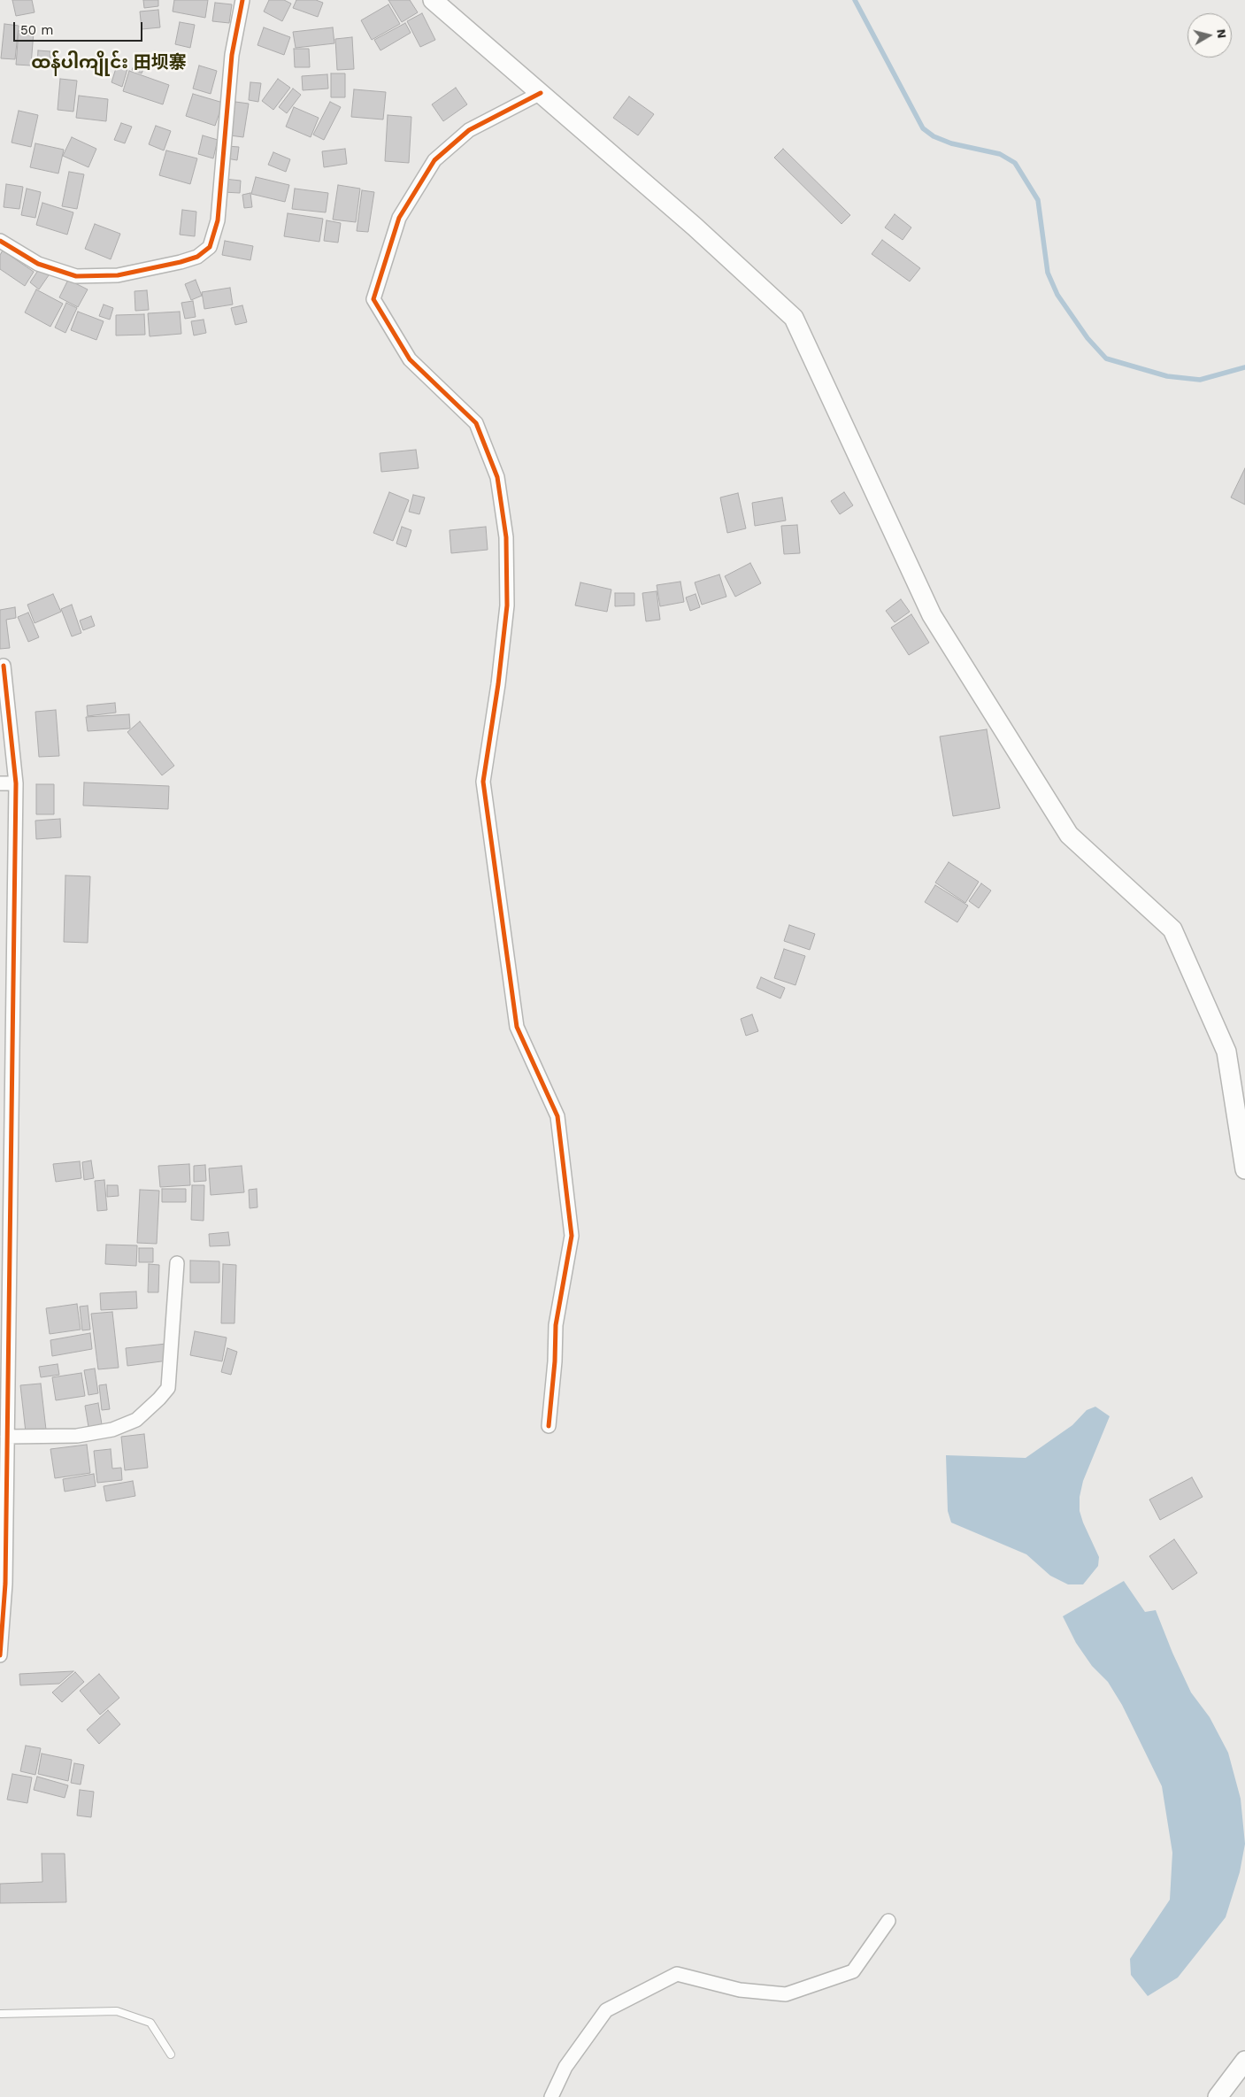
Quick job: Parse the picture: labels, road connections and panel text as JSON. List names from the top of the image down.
{
  "districts": ["ထန်ပါကျိုင်း 田坝寨"],
  "scale_bar": "50 m",
  "north": "right"
}
